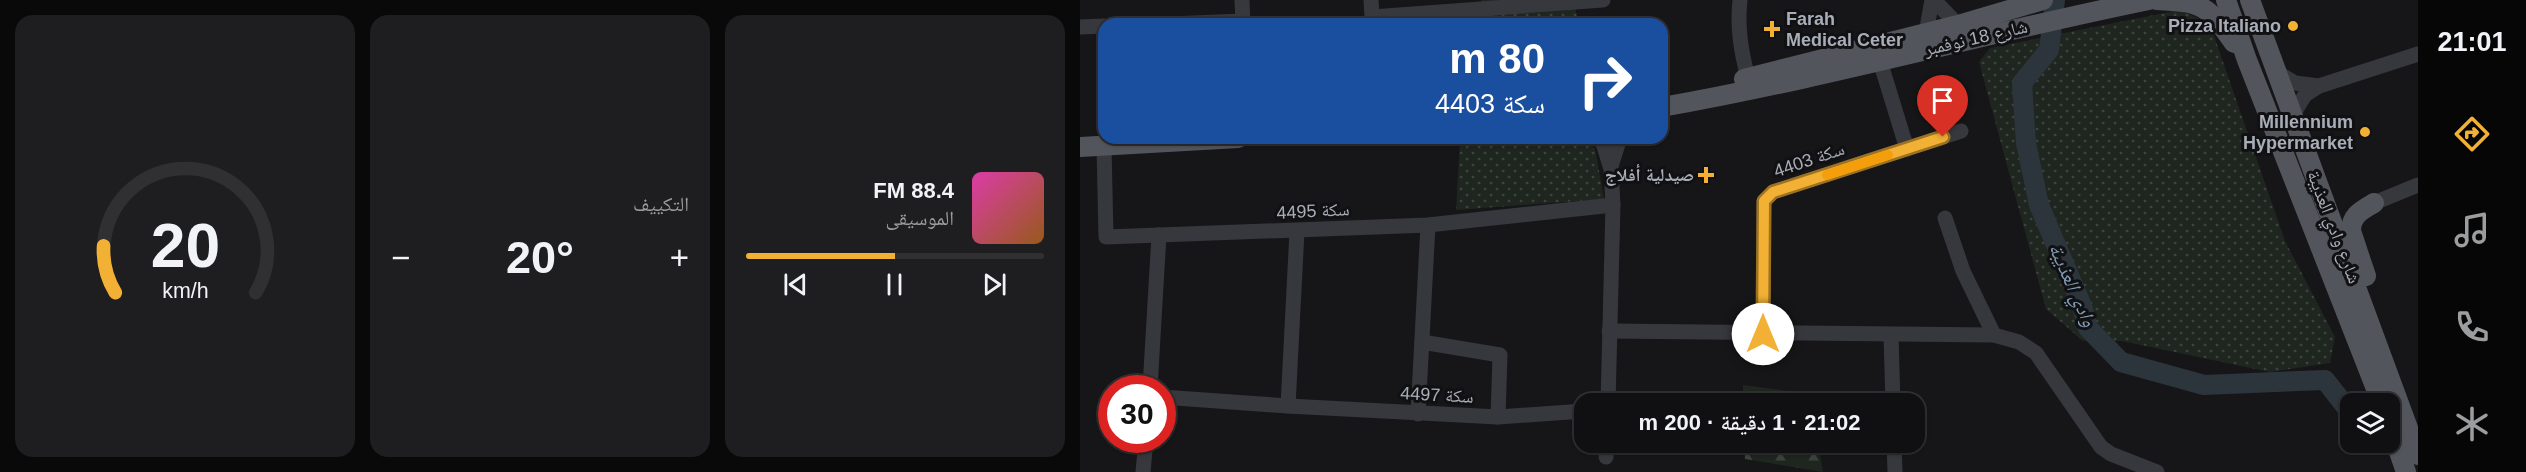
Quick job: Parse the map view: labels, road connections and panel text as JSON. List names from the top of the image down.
{
  "streets": {
    "main road": ["شارع 18 نوفمبر", "شارع وادي العذيبة"],
    "street": ["سكة 4403", "سكة 4495", "سكة 4497"]
  },
  "water": ["وادي العذيبة"],
  "places": {
    "other": ["Pizza Italiano", "Millennium Hypermarket"],
    "health": ["Farah Medical Ceter", "صيدلية أفلاج"]
  },
  "page": {
    "tabs": "21:01",
    "tile": "التكييف",
    "turn": ["80 m", "سكة 4403"],
    "song": ["88.4 FM", "الموسيقى"],
    "heat": ["−", "20°", "+"],
    "limit": "30",
    "trip": "21:02 · 1 دقيقة · 200 m",
    "gauge": ["20", "km/h"]
  }
}
